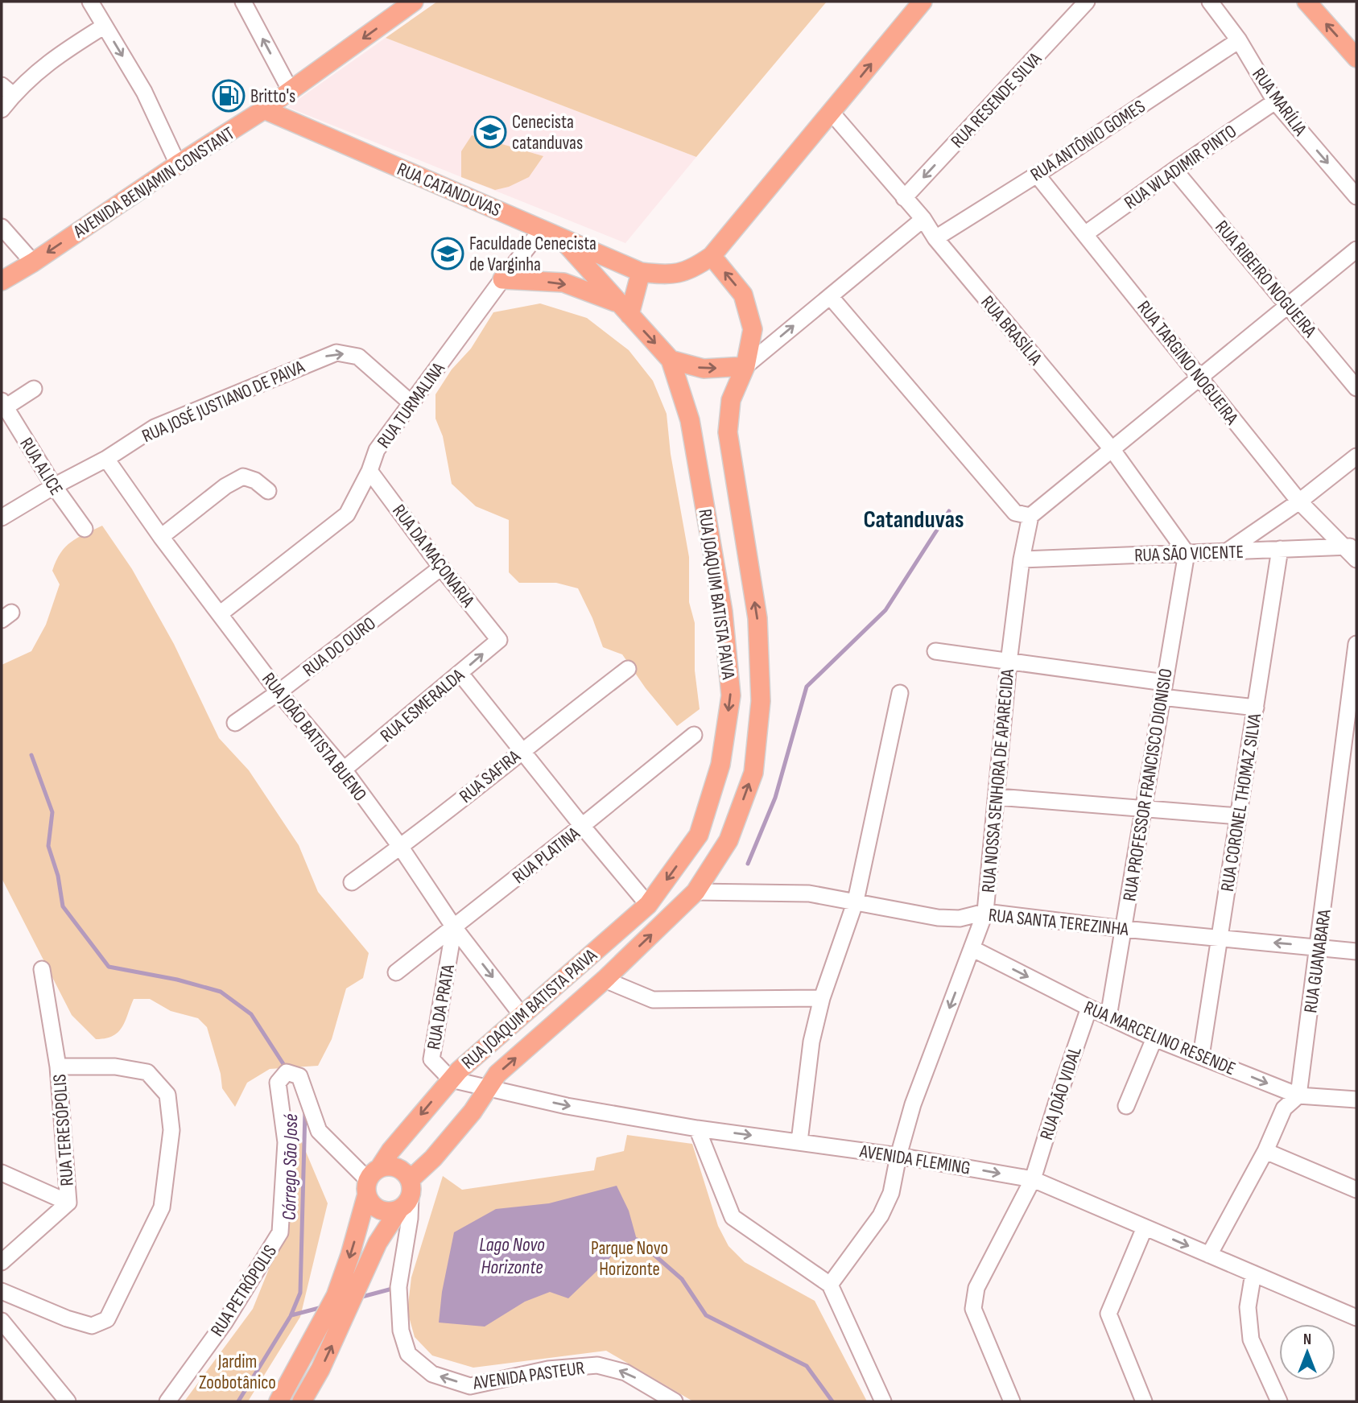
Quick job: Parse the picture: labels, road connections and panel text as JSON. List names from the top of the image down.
{
  "streets": {
    "main road": ["AVENIDA BENJAMIN CONSTANT", "RUA CATANDUVAS", "RUA JOAQUIM BATISTA PAIVA"],
    "street": [
      "RUA RESENDE SILVA",
      "RUA MARÍLIA",
      "RUA ANTÔNIO GOMES",
      "RUA WLADIMIR PINTO",
      "RUA RIBEIRO NOGUEIRA",
      "RUA BRASÍLIA",
      "RUA TARGINO NOGUEIRA",
      "RUA JOSÉ JUSTIANO DE PAIVA",
      "RUA TURMALINA",
      "RUA ALICE",
      "RUA SÃO VICENTE",
      "RUA DA MAÇONARIA",
      "RUA DO OURO",
      "RUA ESMERALDA",
      "RUA JOÃO BATISTA BUENO",
      "RUA SAFIRA",
      "RUA NOSSA SENHORA DE APARECIDA",
      "RUA PROFESSOR FRANCISCO DIONISIO",
      "RUA CORONEL THOMAZ SILVA",
      "RUA PLATINA",
      "RUA SANTA TEREZINHA",
      "RUA GUANABARA",
      "RUA DA PRATA",
      "RUA MARCELINO RESENDE",
      "RUA JOÃO VIDAL",
      "RUA TERESÓPOLIS",
      "AVENIDA FLEMING",
      "RUA PETRÓPOLIS",
      "AVENIDA PASTEUR"
    ]
  },
  "crossings": [
    ["RUA RESENDE SILVA", "RUA BRASÍLIA"],
    ["RUA MARÍLIA", "RUA ANTÔNIO GOMES"],
    ["RUA MARÍLIA", "RUA WLADIMIR PINTO"],
    ["RUA ANTÔNIO GOMES", "RUA BRASÍLIA"],
    ["RUA ANTÔNIO GOMES", "RUA TARGINO NOGUEIRA"],
    ["RUA WLADIMIR PINTO", "RUA RIBEIRO NOGUEIRA"],
    ["RUA WLADIMIR PINTO", "RUA TARGINO NOGUEIRA"],
    ["AVENIDA BENJAMIN CONSTANT", "RUA CATANDUVAS"],
    ["RUA CATANDUVAS", "RUA BRASÍLIA"],
    ["RUA CATANDUVAS", "RUA TURMALINA"],
    ["RUA CATANDUVAS", "RUA JOAQUIM BATISTA PAIVA"],
    ["RUA BRASÍLIA", "RUA SÃO VICENTE"],
    ["RUA BRASÍLIA", "RUA PROFESSOR FRANCISCO DIONISIO"],
    ["RUA TARGINO NOGUEIRA", "RUA SÃO VICENTE"],
    ["RUA JOSÉ JUSTIANO DE PAIVA", "RUA TURMALINA"],
    ["RUA JOSÉ JUSTIANO DE PAIVA", "RUA ALICE"],
    ["RUA JOSÉ JUSTIANO DE PAIVA", "RUA JOÃO BATISTA BUENO"],
    ["RUA TURMALINA", "RUA DA MAÇONARIA"],
    ["RUA TURMALINA", "RUA JOÃO BATISTA BUENO"],
    ["RUA SÃO VICENTE", "RUA NOSSA SENHORA DE APARECIDA"],
    ["RUA SÃO VICENTE", "RUA PROFESSOR FRANCISCO DIONISIO"],
    ["RUA SÃO VICENTE", "RUA CORONEL THOMAZ SILVA"],
    ["RUA DA MAÇONARIA", "RUA DO OURO"],
    ["RUA DA MAÇONARIA", "RUA ESMERALDA"],
    ["RUA JOAQUIM BATISTA PAIVA", "RUA JOÃO BATISTA BUENO"],
    ["RUA JOAQUIM BATISTA PAIVA", "RUA SANTA TEREZINHA"],
    ["RUA JOAQUIM BATISTA PAIVA", "RUA DA PRATA"],
    ["RUA JOAQUIM BATISTA PAIVA", "AVENIDA FLEMING"],
    ["RUA JOAQUIM BATISTA PAIVA", "RUA PETRÓPOLIS"],
    ["RUA JOAQUIM BATISTA PAIVA", "AVENIDA PASTEUR"],
    ["RUA DO OURO", "RUA JOÃO BATISTA BUENO"],
    ["RUA ESMERALDA", "RUA JOÃO BATISTA BUENO"],
    ["RUA JOÃO BATISTA BUENO", "RUA SAFIRA"],
    ["RUA JOÃO BATISTA BUENO", "RUA PLATINA"],
    ["RUA JOÃO BATISTA BUENO", "RUA DA PRATA"],
    ["RUA NOSSA SENHORA DE APARECIDA", "RUA SANTA TEREZINHA"],
    ["RUA NOSSA SENHORA DE APARECIDA", "RUA MARCELINO RESENDE"],
    ["RUA NOSSA SENHORA DE APARECIDA", "AVENIDA FLEMING"],
    ["RUA PROFESSOR FRANCISCO DIONISIO", "RUA SANTA TEREZINHA"],
    ["RUA PROFESSOR FRANCISCO DIONISIO", "RUA MARCELINO RESENDE"],
    ["RUA CORONEL THOMAZ SILVA", "RUA SANTA TEREZINHA"],
    ["RUA CORONEL THOMAZ SILVA", "RUA MARCELINO RESENDE"],
    ["RUA PLATINA", "RUA DA PRATA"],
    ["RUA SANTA TEREZINHA", "RUA GUANABARA"],
    ["RUA GUANABARA", "RUA MARCELINO RESENDE"],
    ["RUA DA PRATA", "AVENIDA FLEMING"],
    ["RUA MARCELINO RESENDE", "RUA JOÃO VIDAL"],
    ["RUA JOÃO VIDAL", "AVENIDA FLEMING"]
  ],
  "one_way": [
    "RUA RESENDE SILVA",
    "RUA MARÍLIA",
    "AVENIDA BENJAMIN CONSTANT",
    "RUA JOSÉ JUSTIANO DE PAIVA",
    "RUA MARCELINO RESENDE"
  ],
  "districts": ["Catanduvas"],
  "water": ["Córrego São José", "Lago Novo Horizonte"],
  "parks": ["Parque Novo Horizonte", "Jardim Zoobotânico"],
  "places": {
    "fuel station": ["Britto's"],
    "school or university": ["Cenecista catanduvas", "Faculdade Cenecista de Varginha"]
  },
  "north": "top"
}
